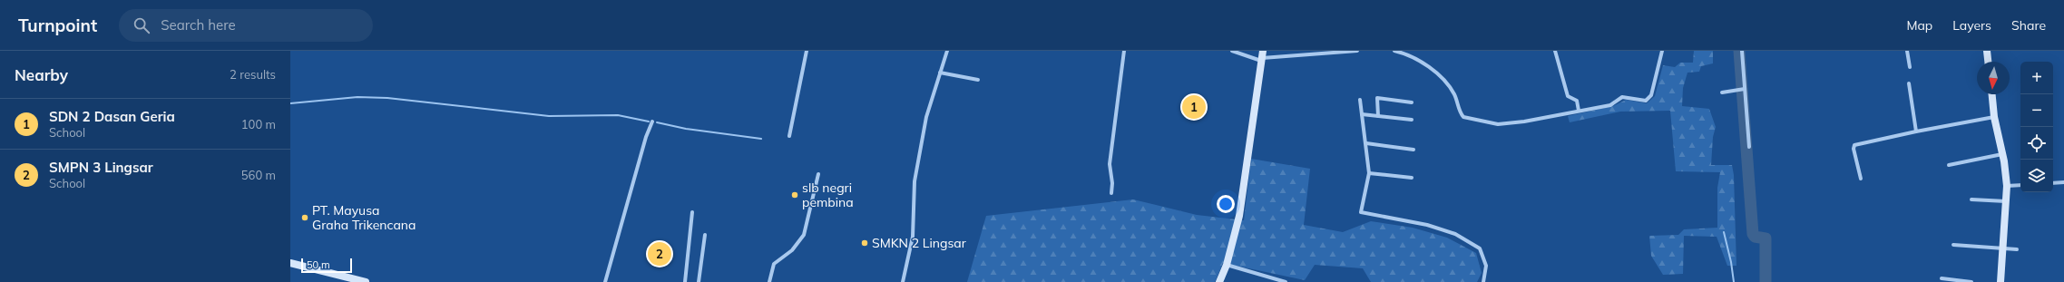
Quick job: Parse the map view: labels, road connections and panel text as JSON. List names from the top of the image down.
{
  "places": ["slb negri pembina", "PT. Mayusa Graha Trikencana", "SMKN 2 Lingsar"],
  "scale_bar": "50 m",
  "north": "bottom",
  "page": {
    "header": "Turnpoint",
    "search": "Search here",
    "nav": ["Map", "Layers", "Share"],
    "heading": ["Nearby", "2 results"],
    "map_buttons": ["+", "−"],
    "pins": ["1", "2"],
    "list": [
      {
        "mark": "1",
        "name": "SDN 2 Dasan Geria",
        "note": "School",
        "value": "100 m"
      },
      {
        "mark": "2",
        "name": "SMPN 3 Lingsar",
        "note": "School",
        "value": "560 m"
      }
    ],
    "scale": "50 m"
  }
}
